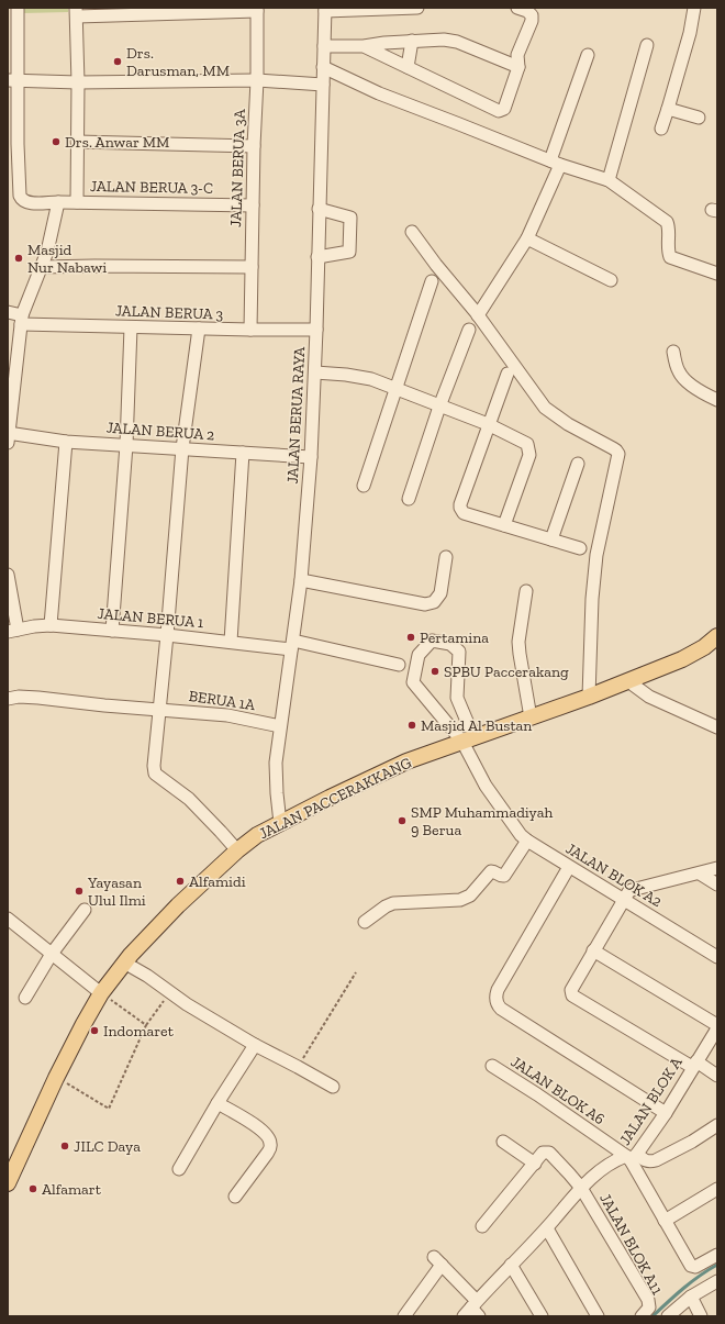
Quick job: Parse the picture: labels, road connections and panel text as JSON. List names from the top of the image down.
{
  "streets": {
    "main road": ["JALAN PACCERAKKANG"],
    "street": [
      "JALAN BERUA 3A",
      "JALAN BERUA 3-C",
      "JALAN BERUA 3",
      "JALAN BERUA RAYA",
      "JALAN BERUA 2",
      "JALAN BERUA 1",
      "BERUA 1A",
      "JALAN BLOK A2",
      "JALAN BLOK A6",
      "JALAN BLOK A",
      "JALAN BLOK A11"
    ]
  },
  "crossings": [
    ["JALAN BERUA 3A", "JALAN BERUA 3-C"],
    ["JALAN BERUA 3A", "JALAN BERUA 3"],
    ["JALAN BERUA 3", "JALAN BERUA RAYA"],
    ["JALAN BERUA RAYA", "JALAN BERUA 2"],
    ["JALAN BERUA RAYA", "JALAN BERUA 1"],
    ["JALAN BERUA RAYA", "BERUA 1A"],
    ["JALAN BERUA RAYA", "JALAN PACCERAKKANG"],
    ["JALAN PACCERAKKANG", "JALAN BLOK A2"],
    ["JALAN BLOK A6", "JALAN BLOK A"],
    ["JALAN BLOK A", "JALAN BLOK A11"]
  ],
  "places": [
    "Drs. Darusman, MM",
    "Drs. Anwar MM",
    "Masjid Nur Nabawi",
    "Pertamina",
    "SPBU Paccerakang",
    "Masjid Al Bustan",
    "SMP Muhammadiyah 9 Berua",
    "Alfamidi",
    "Yayasan Ulul Ilmi",
    "Indomaret",
    "JILC Daya",
    "Alfamart"
  ]
}
